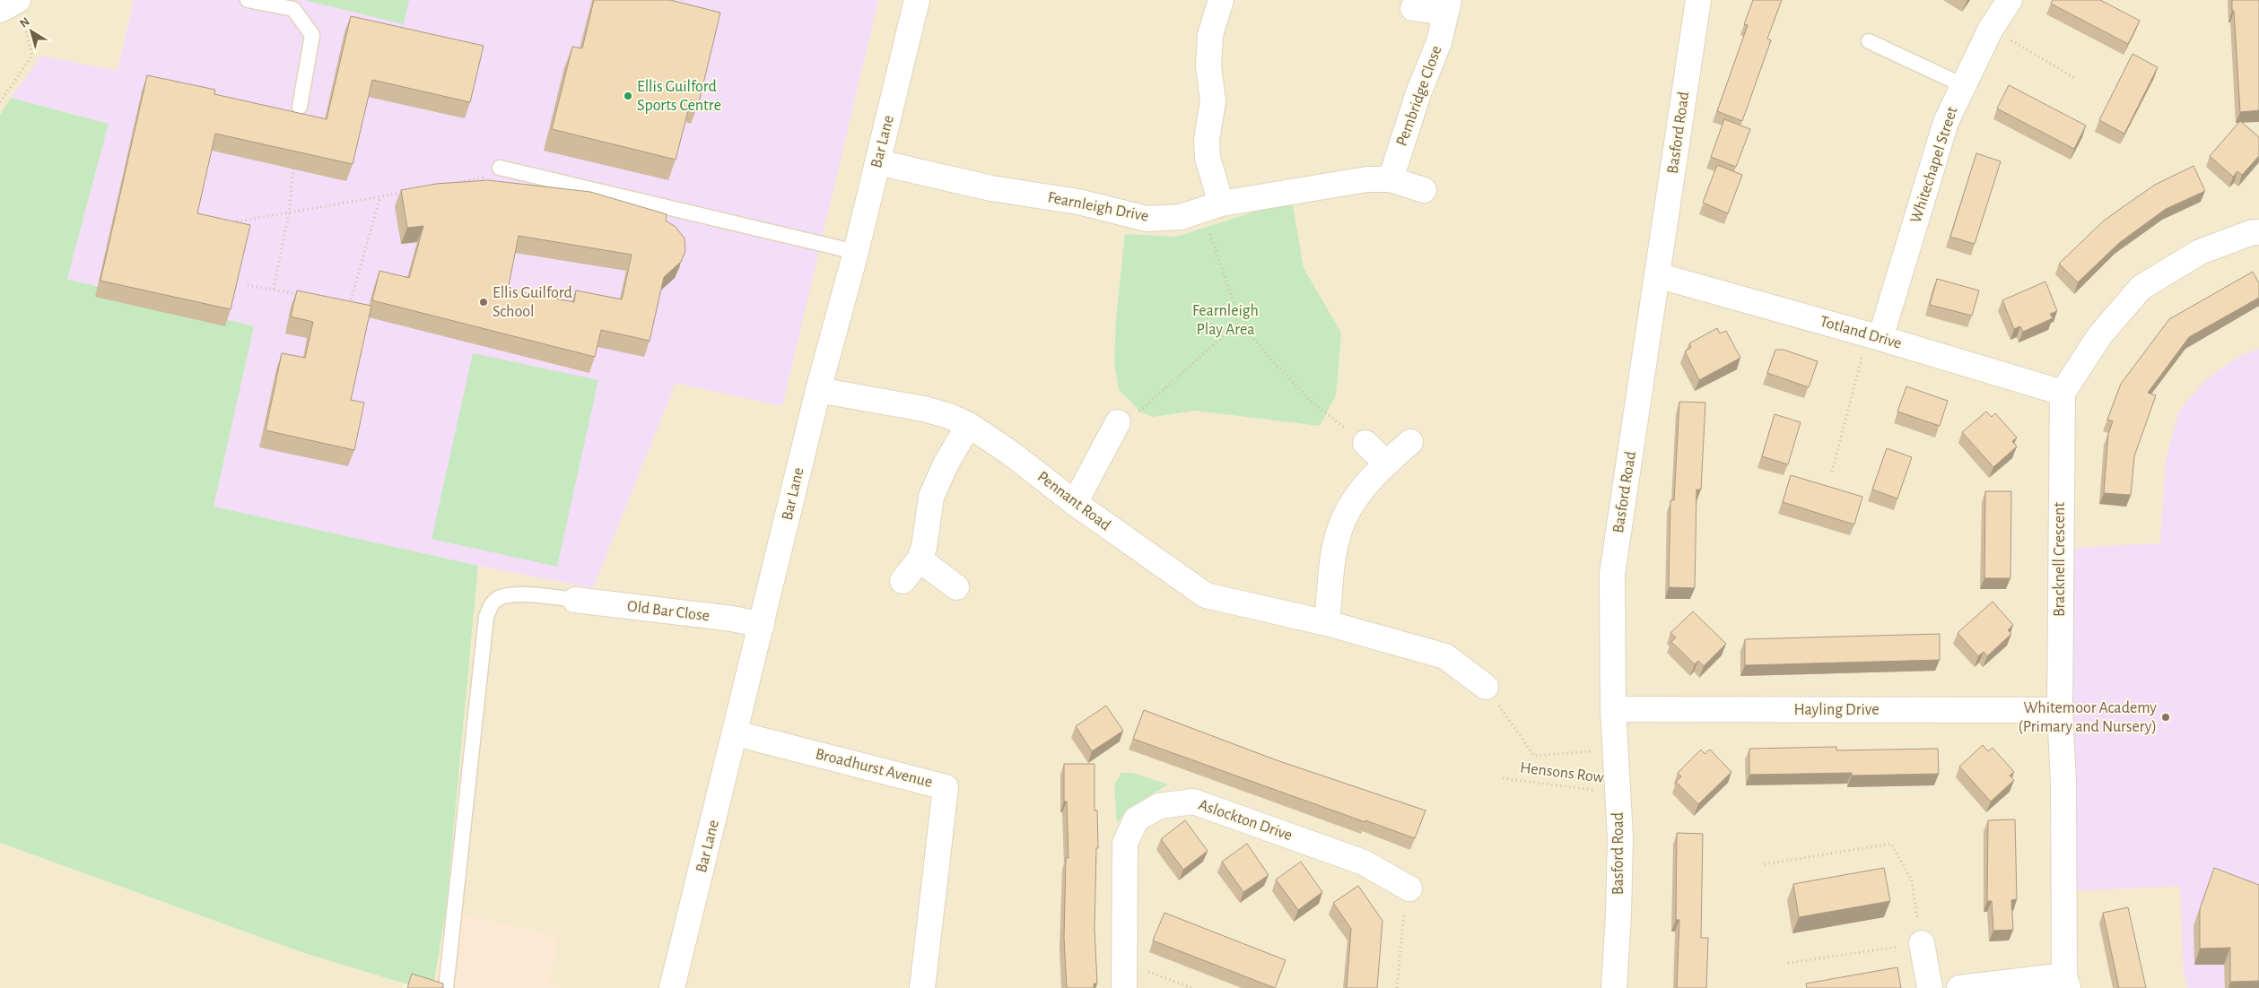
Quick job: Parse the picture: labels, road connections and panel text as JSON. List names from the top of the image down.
{
  "streets": {
    "street": [
      "Pembridge Close",
      "Basford Road",
      "Bar Lane",
      "Whitechapel Street",
      "Fearnleigh Drive",
      "Totland Drive",
      "Pennant Road",
      "Bracknell Crescent",
      "Old Bar Close",
      "Hayling Drive",
      "Broadhurst Avenue",
      "Aslockton Drive"
    ],
    "path": ["Hensons Row"]
  },
  "crossings": [
    ["Pembridge Close", "Fearnleigh Drive"],
    ["Basford Road", "Totland Drive"],
    ["Basford Road", "Hayling Drive"],
    ["Basford Road", "Hensons Row"],
    ["Bar Lane", "Fearnleigh Drive"],
    ["Bar Lane", "Pennant Road"],
    ["Bar Lane", "Old Bar Close"],
    ["Bar Lane", "Broadhurst Avenue"],
    ["Whitechapel Street", "Totland Drive"],
    ["Totland Drive", "Bracknell Crescent"],
    ["Bracknell Crescent", "Hayling Drive"]
  ],
  "parks": ["Fearnleigh Play Area"],
  "places": ["Ellis Guilford Sports Centre", "Ellis Guilford School", "Whitemoor Academy (Primary and Nursery)"],
  "north": "top left"
}
